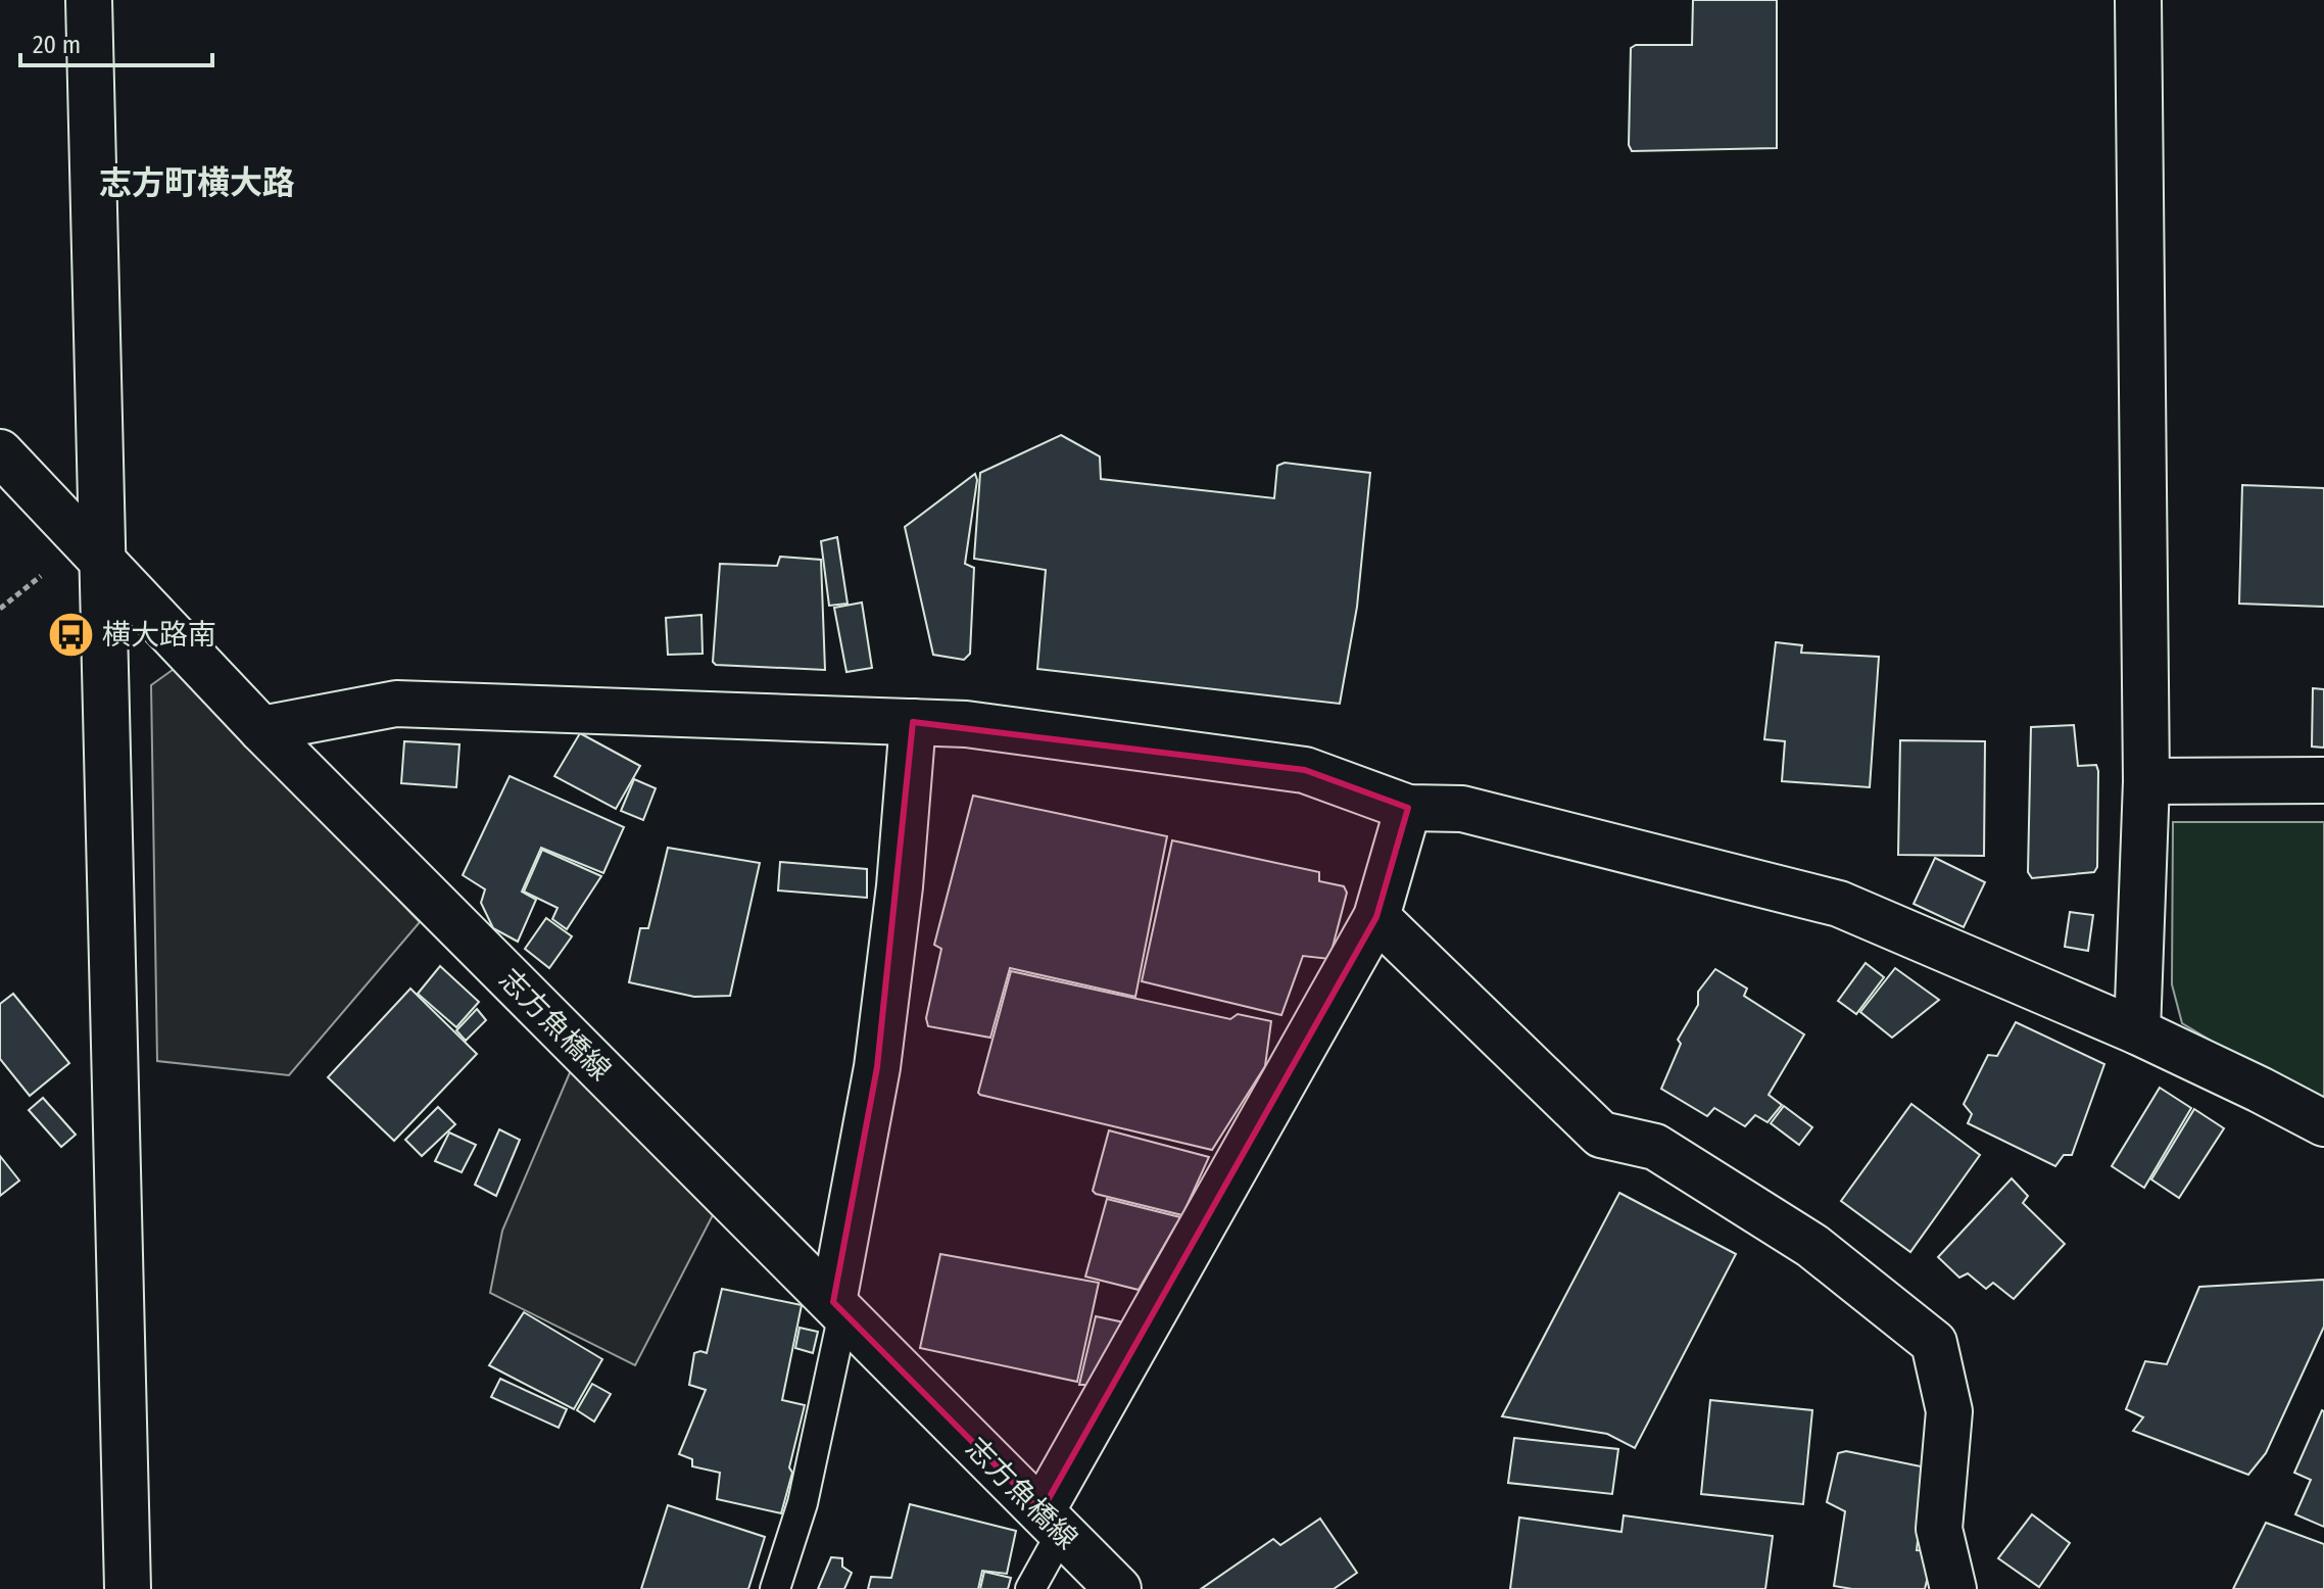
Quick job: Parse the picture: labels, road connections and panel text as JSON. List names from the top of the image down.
{
  "streets": {
    "street": ["志方魚橋線"]
  },
  "districts": ["志方町横大路"],
  "places": {
    "bus stop": ["横大路南"]
  },
  "scale_bar": "20 m"
}
